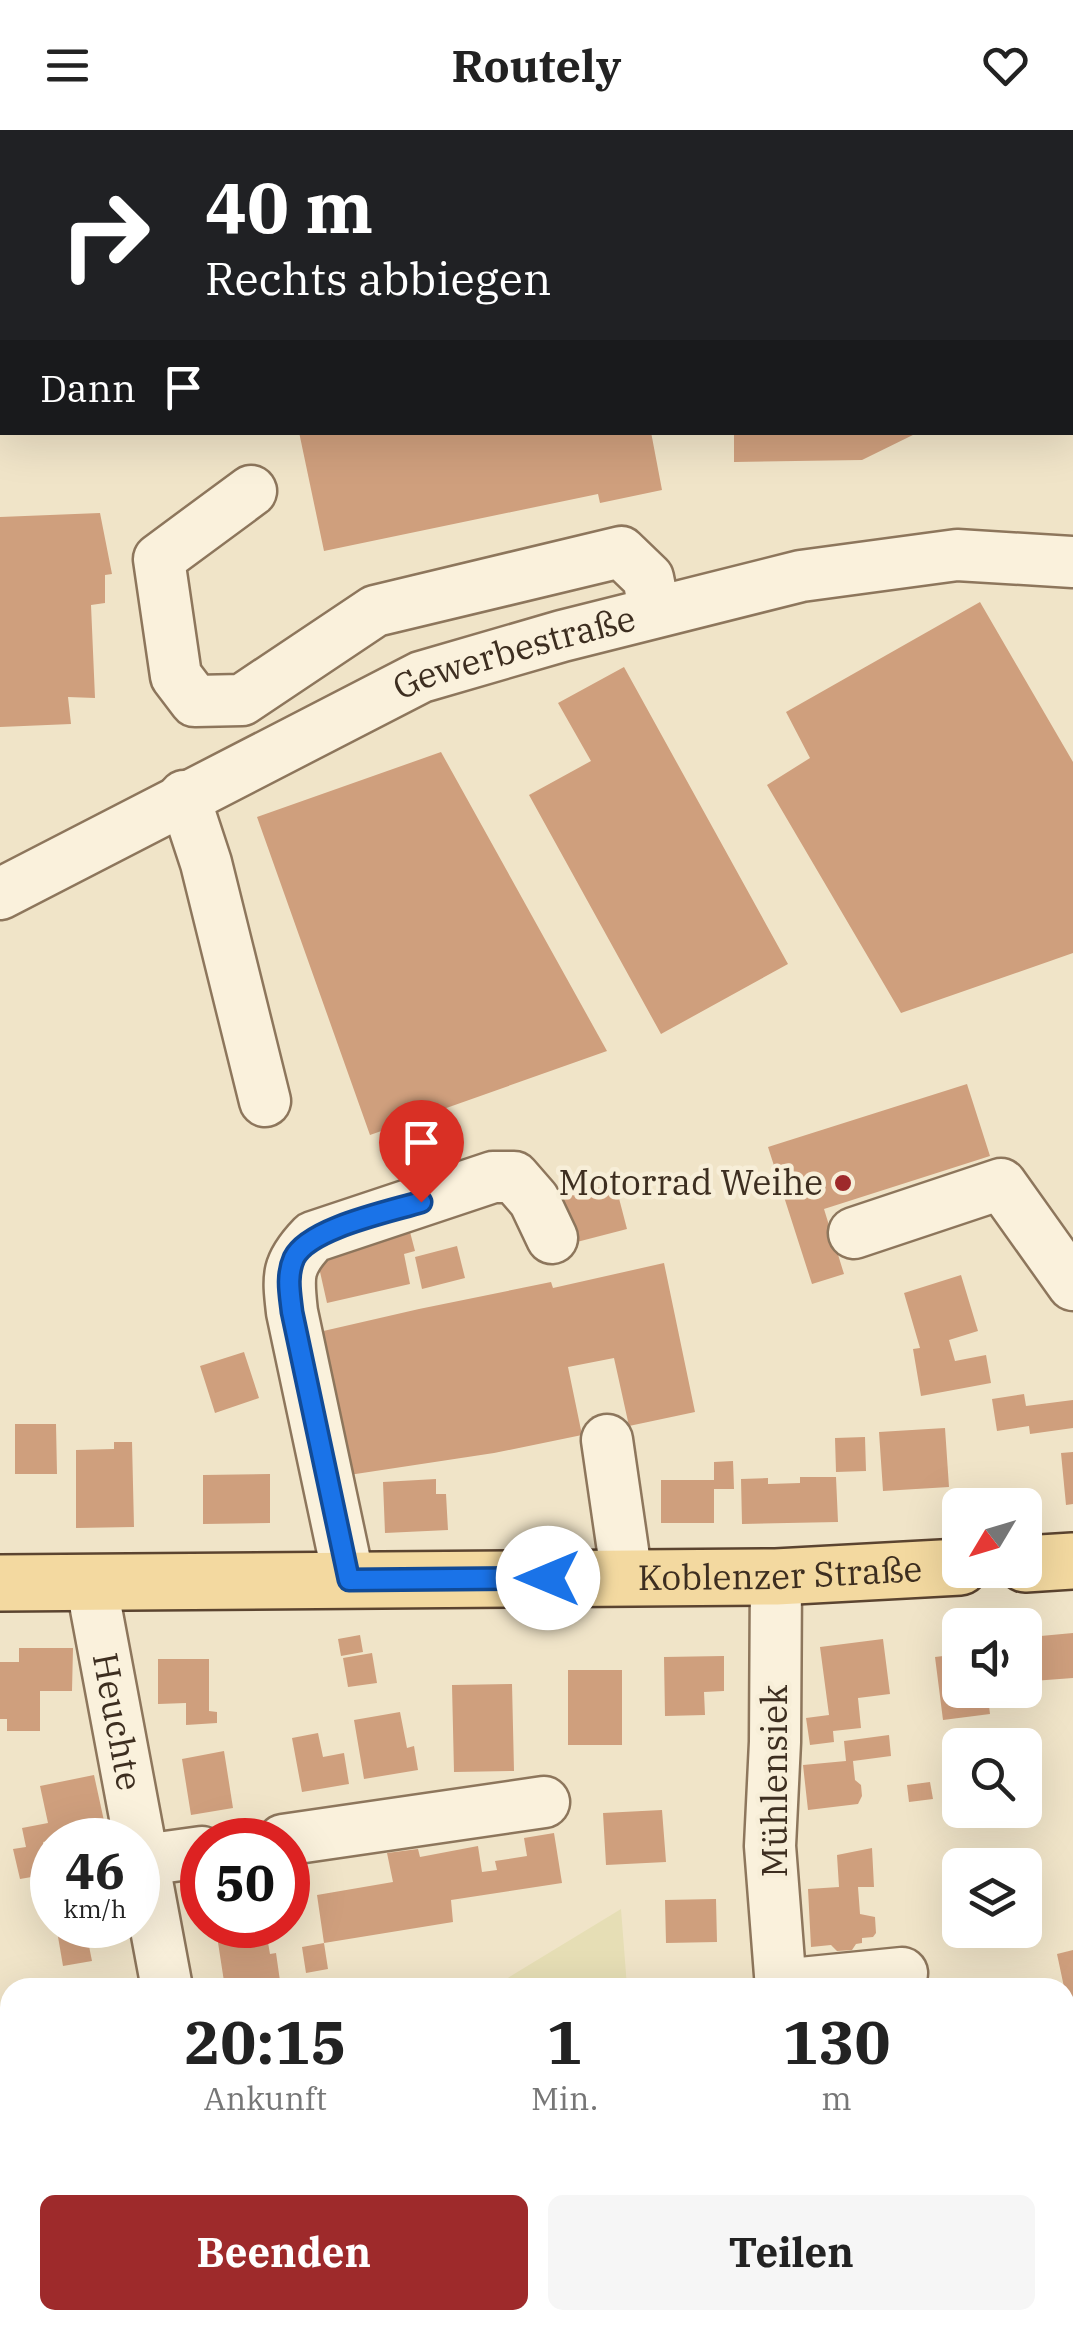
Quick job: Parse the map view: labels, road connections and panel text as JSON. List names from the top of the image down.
{
  "streets": {
    "main road": ["Koblenzer Straße"],
    "street": ["Gewerbestraße", "Heuchte", "Mühlensiek"]
  },
  "crossings": [
    ["Koblenzer Straße", "Heuchte"],
    ["Koblenzer Straße", "Mühlensiek"]
  ],
  "places": ["Motorrad Weihe"],
  "north": "bottom left",
  "page": {
    "header": "Routely",
    "turn": ["40 m", "Rechts abbiegen"],
    "then": "Dann",
    "speed": "46 km/h",
    "limit": "50",
    "eta": [
      "20:15",
      "Ankunft",
      "1",
      "Min.",
      "130",
      "m"
    ],
    "buttons": ["Beenden", "Teilen"]
  }
}
